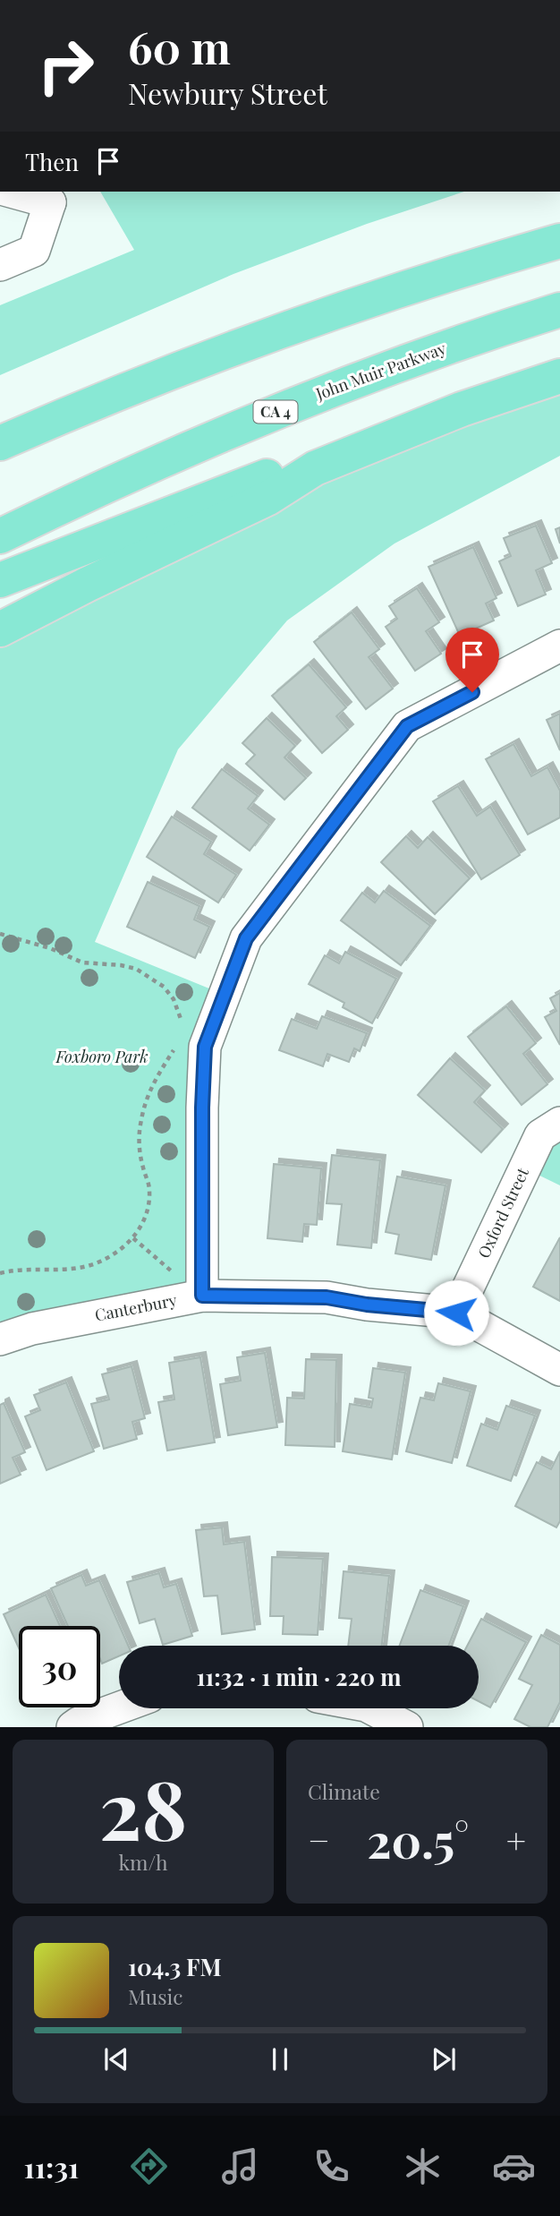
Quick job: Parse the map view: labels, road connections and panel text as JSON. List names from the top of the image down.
{
  "streets": {
    "highway": ["John Muir Parkway", "CA 4"],
    "street": ["Oxford Street", "Canterbury"]
  },
  "crossings": [
    ["Oxford Street", "Canterbury"]
  ],
  "parks": ["Foxboro Park"],
  "page": {
    "turn": ["60 m", "Newbury Street"],
    "then": "Then",
    "limit": "30",
    "trip": "11:32 · 1 min · 220 m",
    "tile": [
      ["28", "km/h"],
      "Climate"
    ],
    "heat": ["−", "20.5°", "+"],
    "song": ["104.3 FM", "Music"],
    "tabs": "11:31"
  }
}
